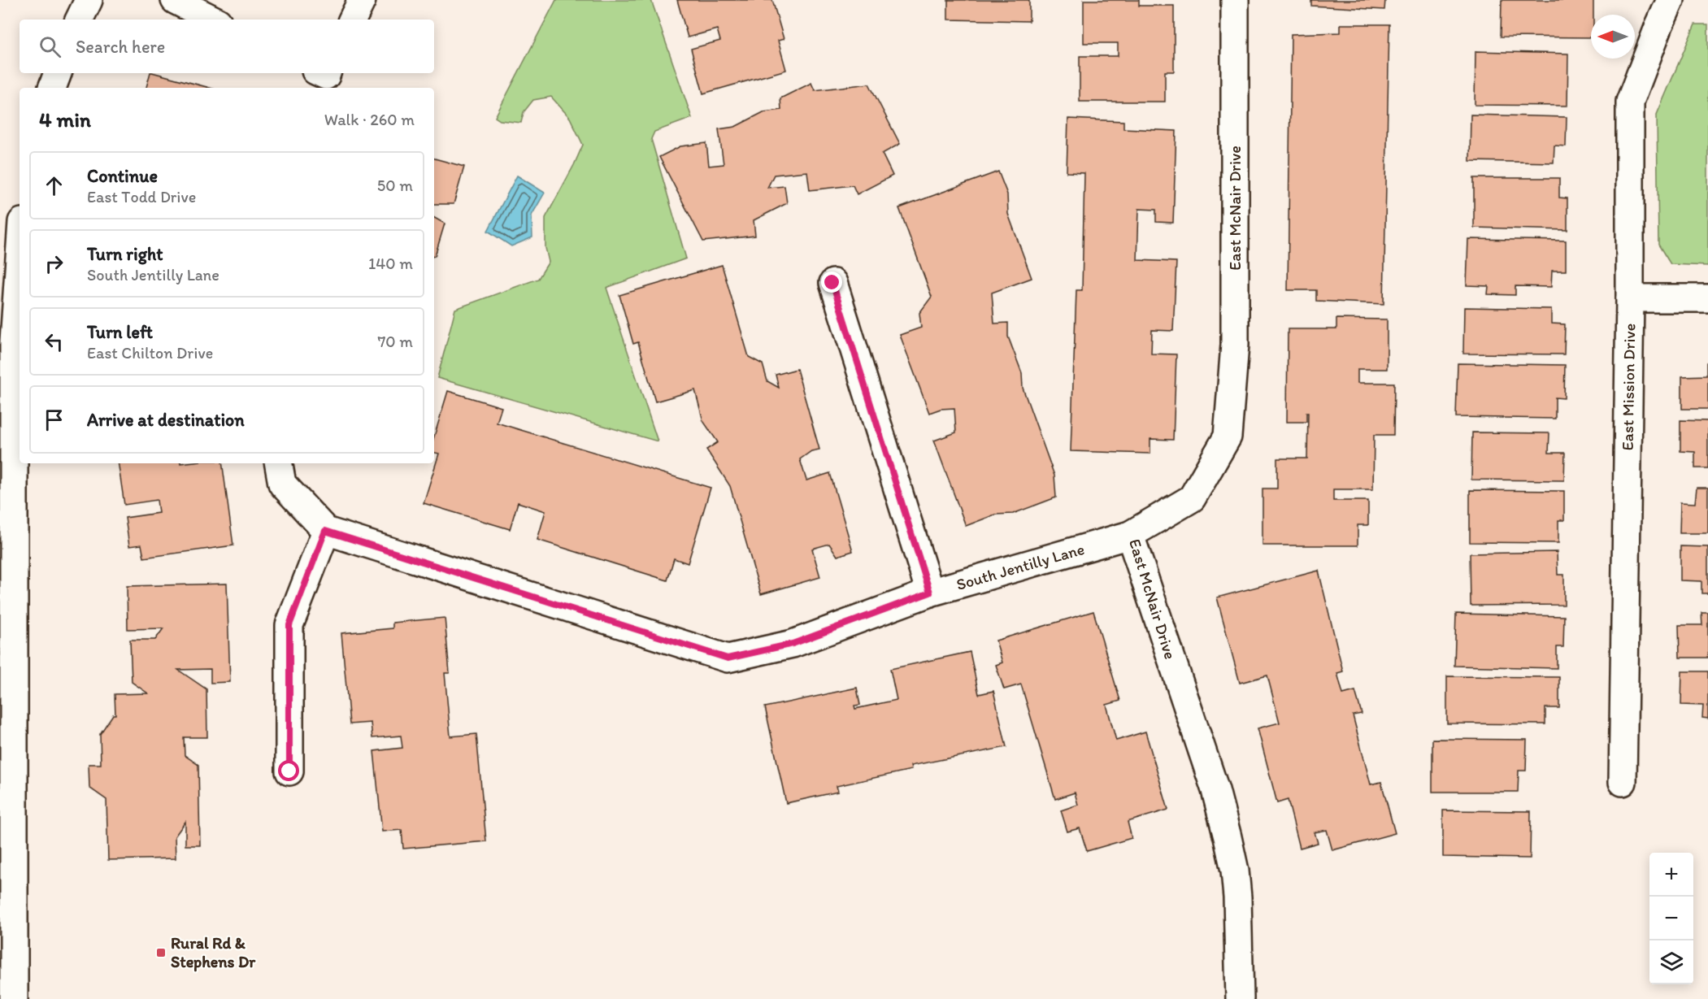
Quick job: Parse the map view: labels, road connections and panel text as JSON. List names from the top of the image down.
{
  "streets": {
    "street": ["East McNair Drive", "East Mission Drive", "South Jentilly Lane"]
  },
  "crossings": [
    ["East McNair Drive", "South Jentilly Lane"]
  ],
  "places": {
    "transit": ["Rural Rd & Stephens Dr"]
  },
  "north": "left",
  "page": {
    "search": "Search here",
    "heading": ["4 min", "Walk · 260 m"],
    "list": [
      ["Continue", "East Todd Drive", "50 m"],
      ["Turn right", "South Jentilly Lane", "140 m"],
      ["Turn left", "East Chilton Drive", "70 m"],
      "Arrive at destination"
    ],
    "map_buttons": ["+", "−"]
  }
}
